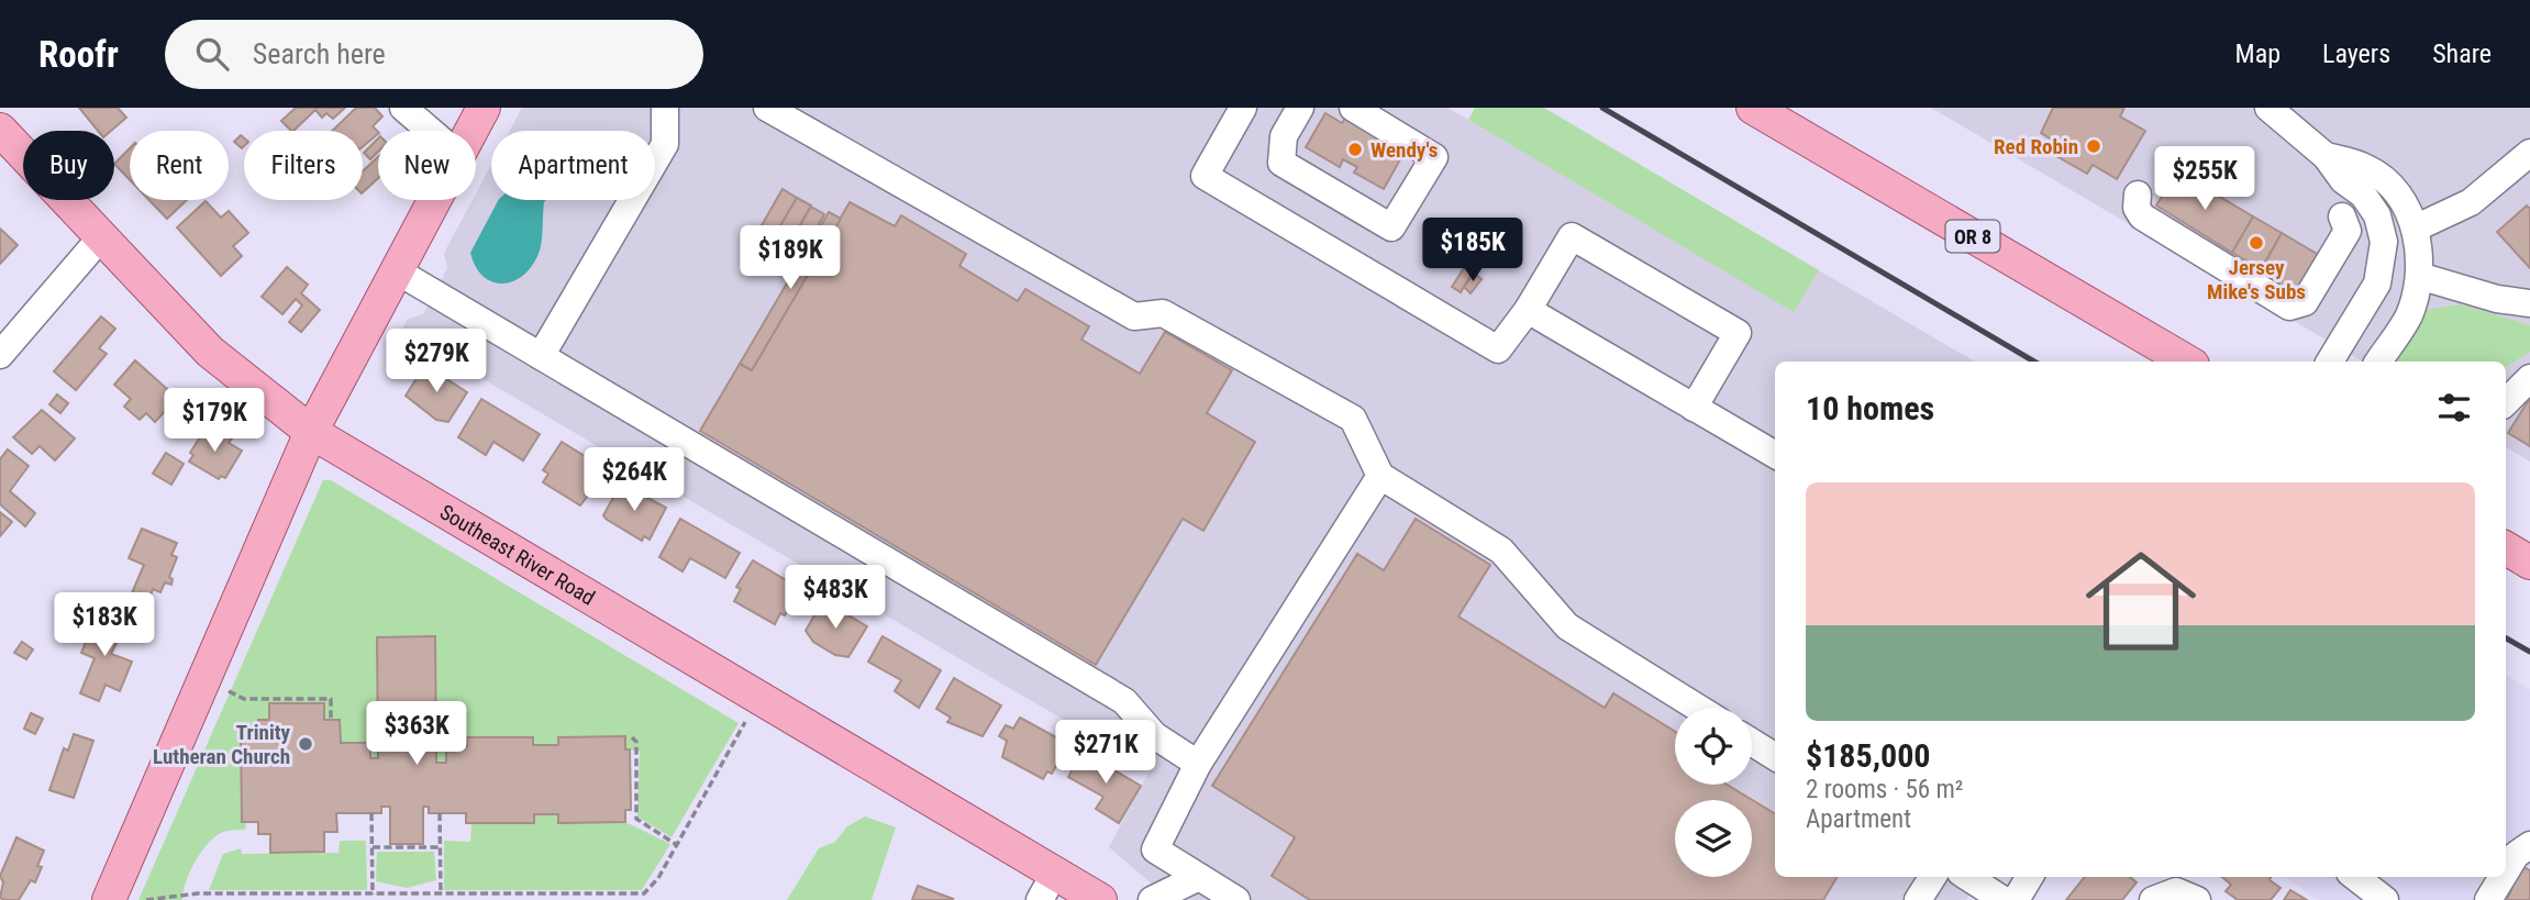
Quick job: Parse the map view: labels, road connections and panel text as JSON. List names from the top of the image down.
{
  "streets": {
    "main road": ["OR 8", "Southeast River Road"]
  },
  "places": [
    "Red Robin",
    "Wendy's",
    "Jersey Mike's Subs",
    "Trinity Lutheran Church"
  ],
  "page": {
    "header": "Roofr",
    "search": "Search here",
    "nav": ["Map", "Layers", "Share"],
    "chip": [
      "Buy",
      "Rent",
      "Filters",
      "New",
      "Apartment"
    ],
    "price": [
      "$255K",
      "$185K",
      "$189K",
      "$279K",
      "$179K",
      "$264K",
      "$483K",
      "$183K",
      "$363K",
      "$271K"
    ],
    "heading": "10 homes",
    "list": [
      {
        "name": "$185,000",
        "note": "2 rooms · 56 m² · Apartment"
      }
    ]
  }
}
